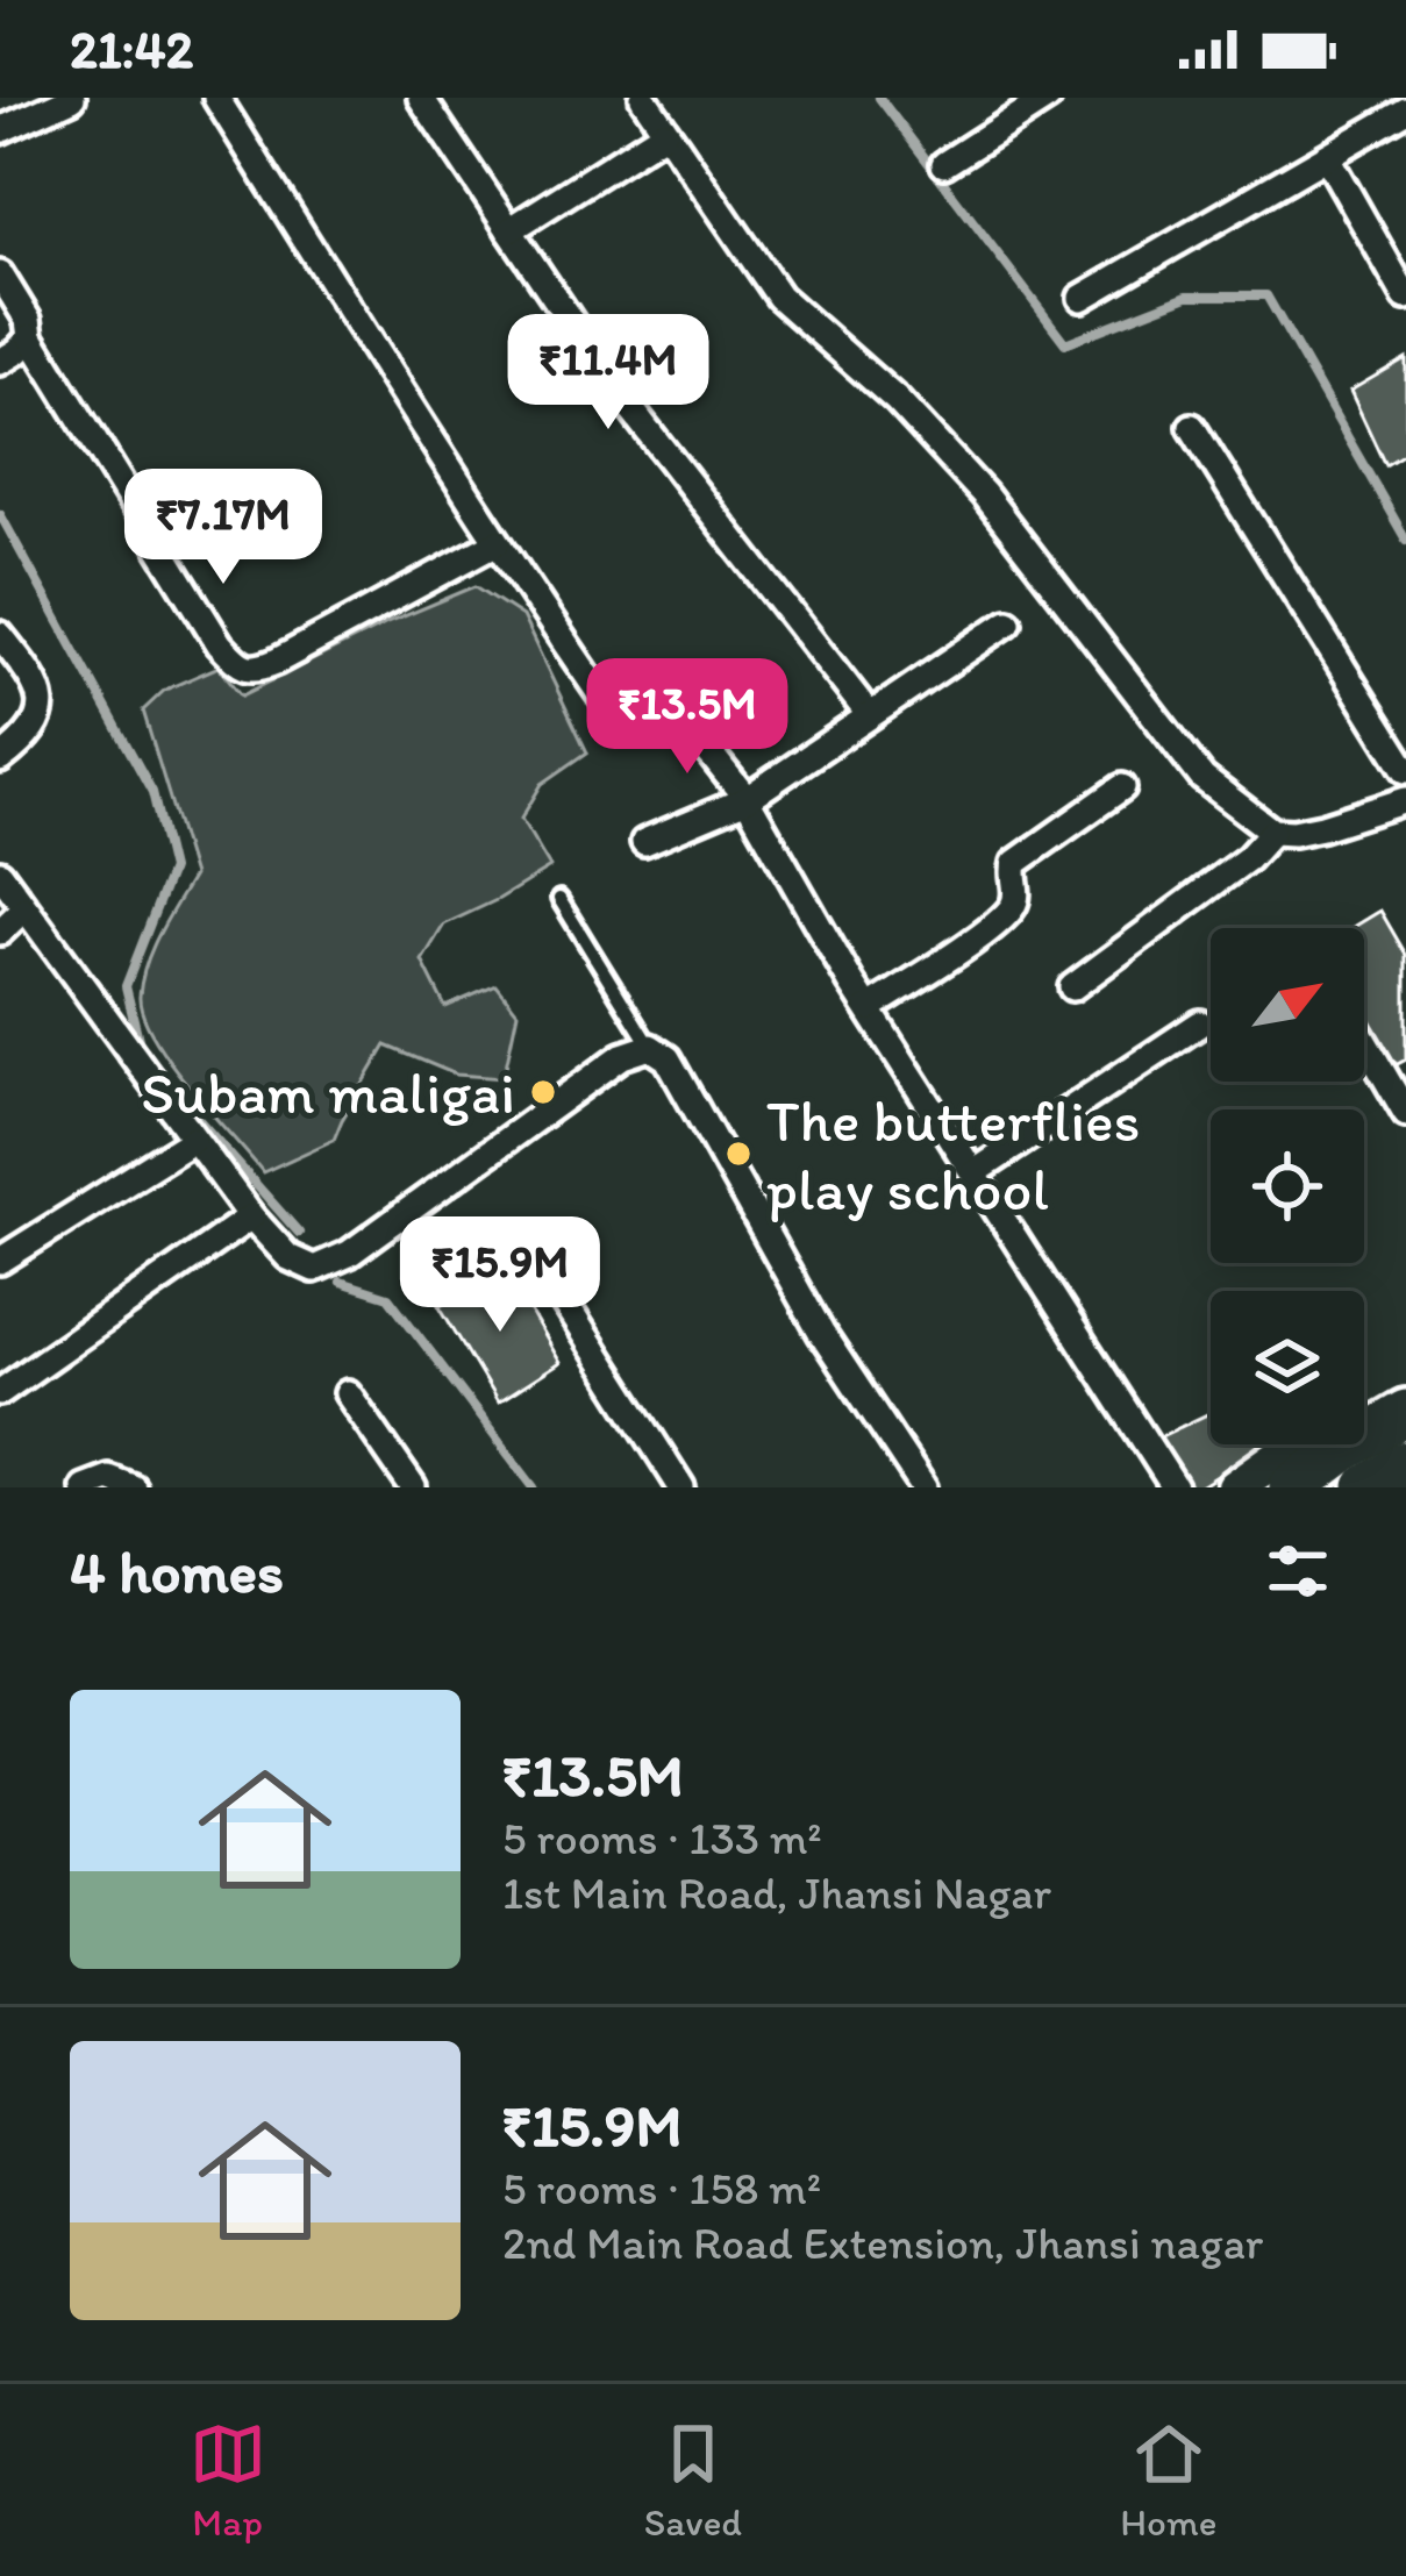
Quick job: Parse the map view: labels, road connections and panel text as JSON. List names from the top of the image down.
{
  "places": ["Subam maligai", "The butterflies play school"],
  "north": "top right",
  "page": {
    "status": "21:42",
    "price": [
      "₹11.4M",
      "₹7.17M",
      "₹13.5M",
      "₹15.9M"
    ],
    "heading": "4 homes",
    "list": [
      {
        "name": "₹13.5M",
        "note": "5 rooms · 133 m² · 1st Main Road, Jhansi Nagar"
      },
      {
        "name": "₹15.9M",
        "note": "5 rooms · 158 m² · 2nd Main Road Extension, Jhansi nagar"
      }
    ],
    "tabs": ["Map", "Saved", "Home"]
  }
}
